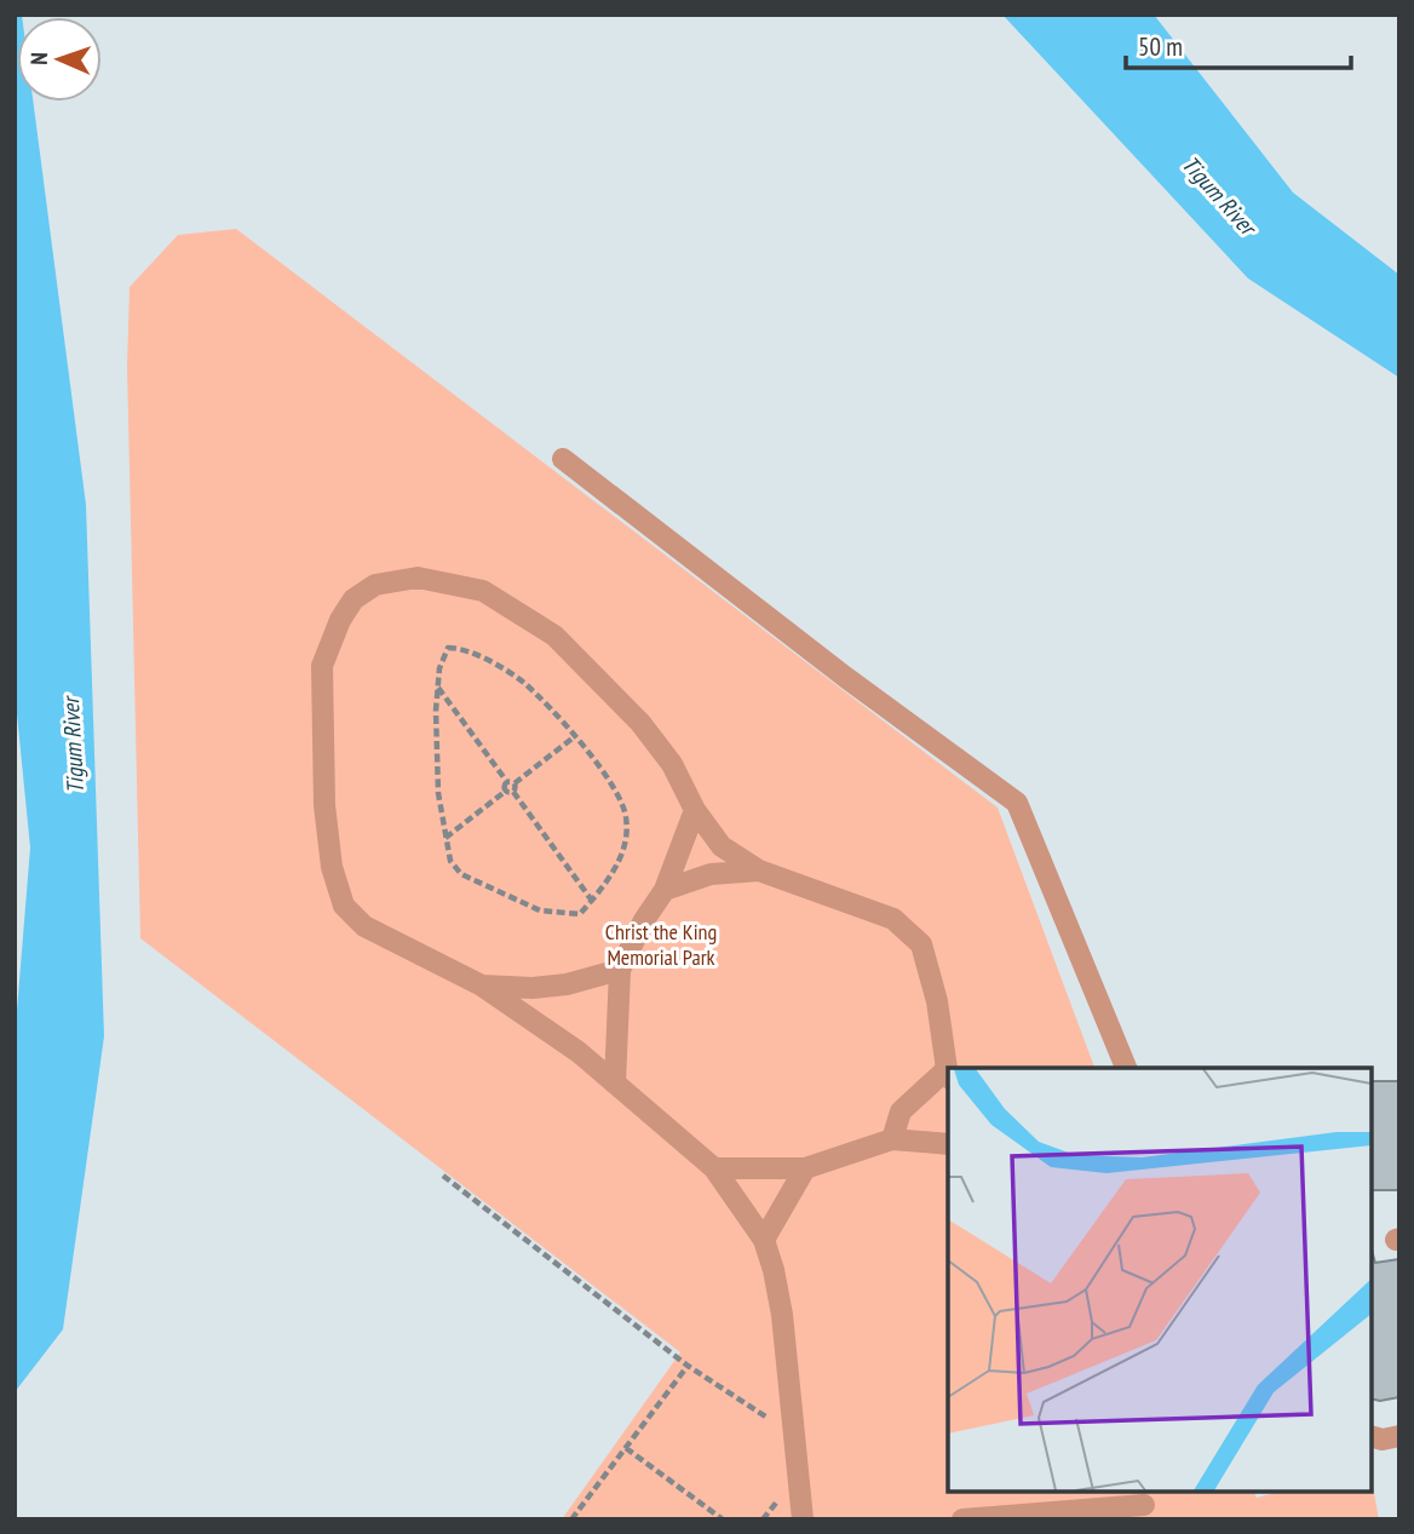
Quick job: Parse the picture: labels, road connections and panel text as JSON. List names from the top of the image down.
{
  "water": ["Tigum River"],
  "parks": ["Christ the King Memorial Park"],
  "scale_bar": "50 m",
  "north": "left"
}
